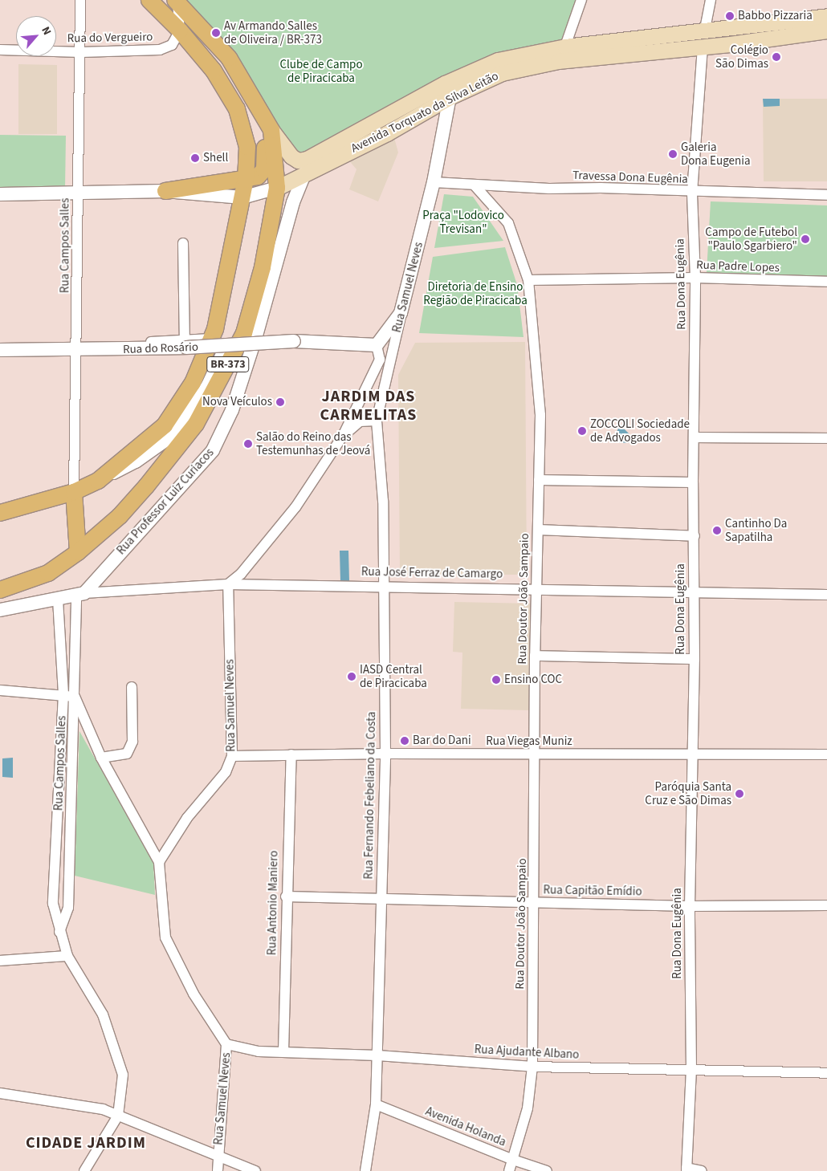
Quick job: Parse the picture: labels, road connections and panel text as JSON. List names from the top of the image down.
{
  "streets": {
    "main road": ["Avenida Torquato da Silva Leitão", "BR-373"],
    "street": [
      "Rua do Vergueiro",
      "Travessa Dona Eugênia",
      "Rua Campos Salles",
      "Rua Padre Lopes",
      "Rua Dona Eugênia",
      "Rua Samuel Neves",
      "Rua do Rosário",
      "Rua Professor Luiz Curiacos",
      "Rua José Ferraz de Camargo",
      "Rua Doutor João Sampaio",
      "Rua Viegas Muniz",
      "Rua Fernando Febeliano da Costa",
      "Rua Capitão Emídio",
      "Rua Antonio Maniero",
      "Rua Ajudante Albano",
      "Avenida Holanda"
    ]
  },
  "crossings": [
    ["Rua do Vergueiro", "Rua Campos Salles"],
    ["Avenida Torquato da Silva Leitão", "Rua Campos Salles"],
    ["Avenida Torquato da Silva Leitão", "Rua Dona Eugênia"],
    ["Avenida Torquato da Silva Leitão", "Rua Samuel Neves"],
    ["Avenida Torquato da Silva Leitão", "BR-373"],
    ["Avenida Torquato da Silva Leitão", "Rua Professor Luiz Curiacos"],
    ["Travessa Dona Eugênia", "Rua Dona Eugênia"],
    ["Travessa Dona Eugênia", "Rua Samuel Neves"],
    ["Travessa Dona Eugênia", "Rua Doutor João Sampaio"],
    ["Rua Campos Salles", "Rua do Rosário"],
    ["Rua Campos Salles", "Rua Professor Luiz Curiacos"],
    ["Rua Campos Salles", "Rua José Ferraz de Camargo"],
    ["Rua Padre Lopes", "Rua Dona Eugênia"],
    ["Rua Padre Lopes", "Rua Doutor João Sampaio"],
    ["Rua Dona Eugênia", "Rua José Ferraz de Camargo"],
    ["Rua Dona Eugênia", "Rua Viegas Muniz"],
    ["Rua Dona Eugênia", "Rua Capitão Emídio"],
    ["Rua Dona Eugênia", "Rua Ajudante Albano"],
    ["Rua Samuel Neves", "Rua José Ferraz de Camargo"],
    ["Rua Samuel Neves", "Rua Viegas Muniz"],
    ["Rua Samuel Neves", "Rua Fernando Febeliano da Costa"],
    ["Rua Samuel Neves", "Rua Ajudante Albano"],
    ["Rua Professor Luiz Curiacos", "Rua José Ferraz de Camargo"],
    ["Rua José Ferraz de Camargo", "Rua Doutor João Sampaio"],
    ["Rua José Ferraz de Camargo", "Rua Fernando Febeliano da Costa"],
    ["Rua Doutor João Sampaio", "Rua Viegas Muniz"],
    ["Rua Doutor João Sampaio", "Rua Capitão Emídio"],
    ["Rua Doutor João Sampaio", "Rua Ajudante Albano"],
    ["Rua Doutor João Sampaio", "Avenida Holanda"],
    ["Rua Viegas Muniz", "Rua Fernando Febeliano da Costa"],
    ["Rua Viegas Muniz", "Rua Antonio Maniero"],
    ["Rua Fernando Febeliano da Costa", "Rua Capitão Emídio"],
    ["Rua Fernando Febeliano da Costa", "Rua Ajudante Albano"],
    ["Rua Fernando Febeliano da Costa", "Avenida Holanda"],
    ["Rua Capitão Emídio", "Rua Antonio Maniero"],
    ["Rua Antonio Maniero", "Rua Ajudante Albano"]
  ],
  "districts": ["JARDIM DAS CARMELITAS", "CIDADE JARDIM"],
  "parks": ["Clube de Campo de Piracicaba", "Praça \"Lodovico Trevisan\"", "Diretoria de Ensino Região de Piracicaba"],
  "places": [
    "Babbo Pizzaria",
    "Av Armando Salles de Oliveira / BR-373",
    "Colégio São Dimas",
    "Galeria Dona Eugenia",
    "Shell",
    "Campo de Futebol \"Paulo Sgarbiero\"",
    "Nova Veículos",
    "ZOCCOLI Sociedade de Advogados",
    "Salão do Reino das Testemunhas de Jeová",
    "Cantinho Da Sapatilha",
    "IASD Central de Piracicaba",
    "Ensino COC",
    "Bar do Dani",
    "Paróquia Santa Cruz e São Dimas"
  ],
  "north": "top right"
}
